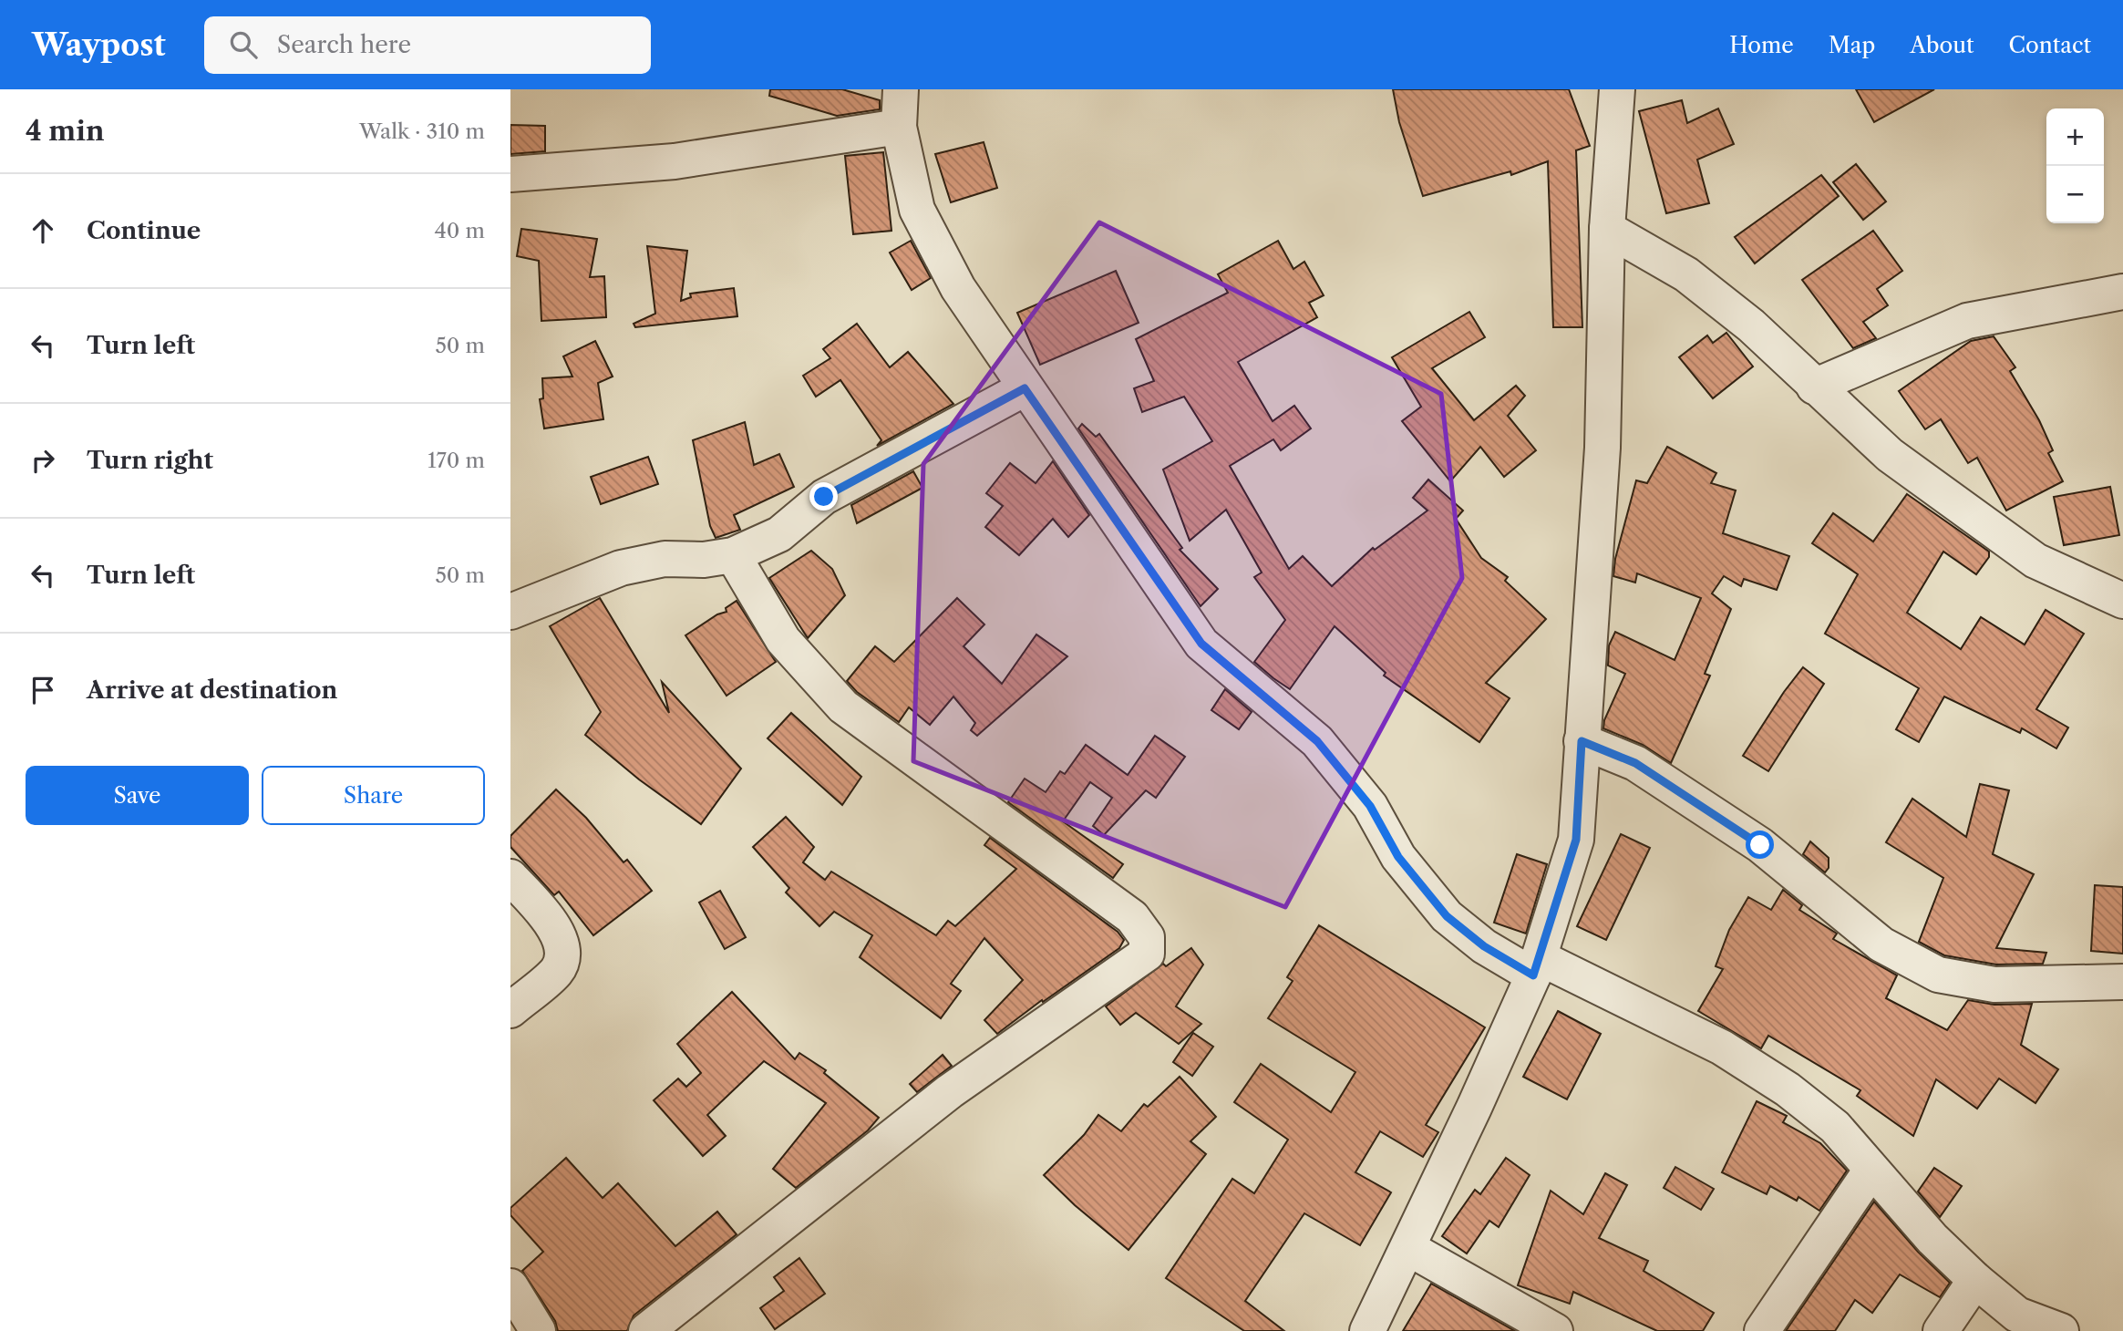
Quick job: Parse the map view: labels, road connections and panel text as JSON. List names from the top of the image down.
{
  "page": {
    "header": "Waypost",
    "search": "Search here",
    "nav": [
      "Home",
      "Map",
      "About",
      "Contact"
    ],
    "heading": ["4 min", "Walk · 310 m"],
    "map_buttons": ["+", "−"],
    "list": [
      ["Continue", "40 m"],
      ["Turn left", "50 m"],
      ["Turn right", "170 m"],
      ["Turn left", "50 m"],
      "Arrive at destination"
    ],
    "buttons": ["Save", "Share"]
  }
}
